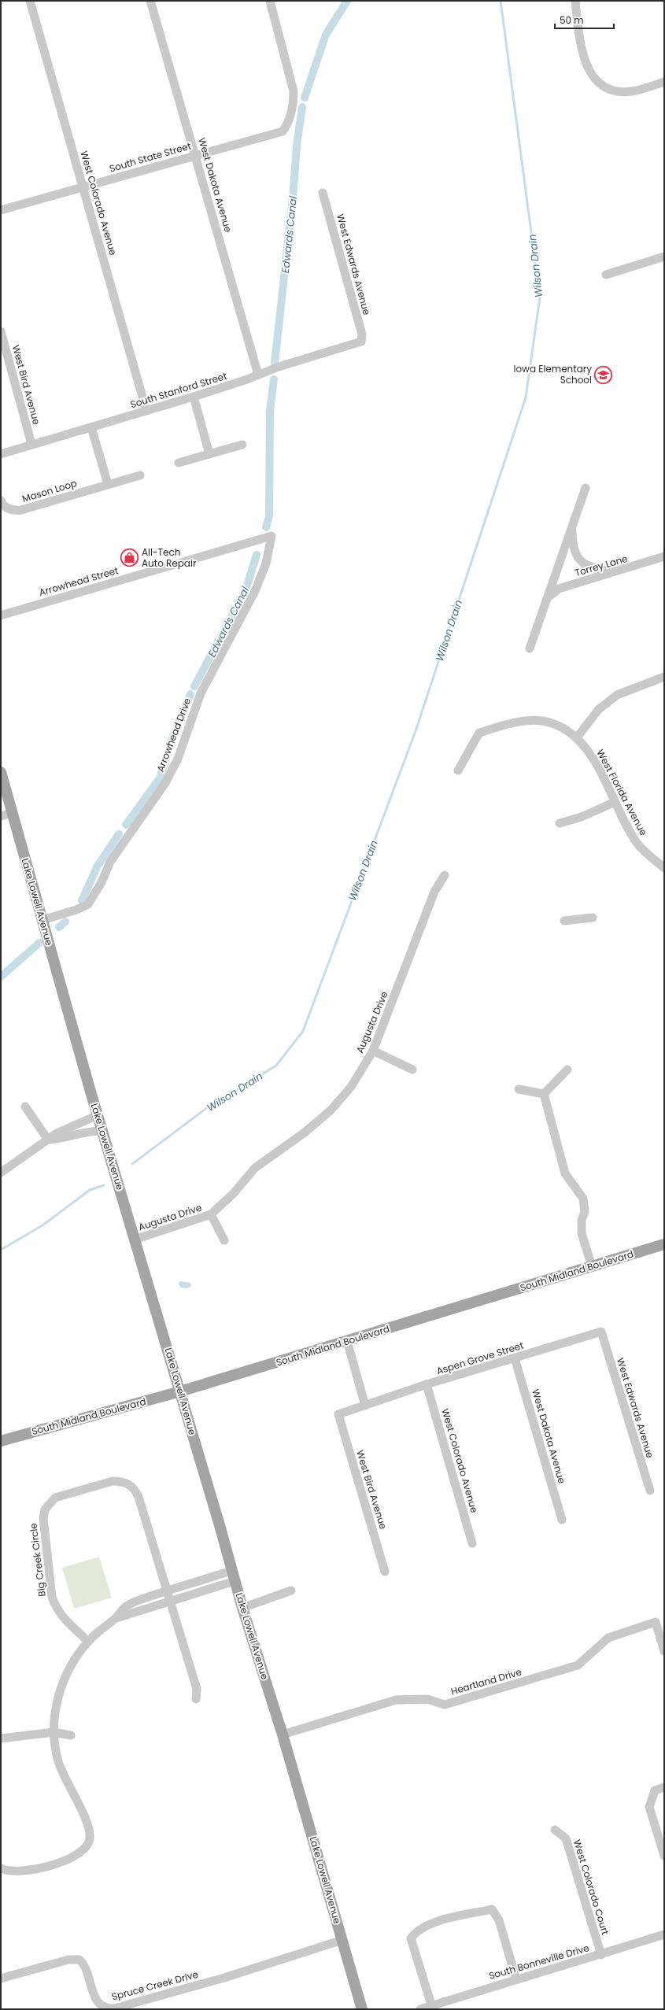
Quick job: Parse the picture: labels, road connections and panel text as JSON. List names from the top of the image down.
{
  "streets": {
    "main road": ["Lake Lowell Avenue", "South Midland Boulevard"],
    "street": [
      "South State Street",
      "West Dakota Avenue",
      "West Colorado Avenue",
      "West Edwards Avenue",
      "West Bird Avenue",
      "South Stanford Street",
      "Mason Loop",
      "Torrey Lane",
      "Arrowhead Street",
      "Arrowhead Drive",
      "West Florida Avenue",
      "Augusta Drive",
      "Aspen Grove Street",
      "Big Creek Circle",
      "Heartland Drive",
      "West Colorado Court",
      "South Bonneville Drive",
      "Spruce Creek Drive"
    ]
  },
  "crossings": [
    ["South State Street", "West Dakota Avenue"],
    ["South State Street", "West Colorado Avenue"],
    ["West Dakota Avenue", "South Stanford Street"],
    ["West Dakota Avenue", "Aspen Grove Street"],
    ["West Colorado Avenue", "South Stanford Street"],
    ["West Colorado Avenue", "Aspen Grove Street"],
    ["West Edwards Avenue", "South Stanford Street"],
    ["West Edwards Avenue", "Aspen Grove Street"],
    ["West Bird Avenue", "South Stanford Street"],
    ["West Bird Avenue", "Aspen Grove Street"],
    ["Arrowhead Street", "Arrowhead Drive"],
    ["Arrowhead Drive", "Lake Lowell Avenue"],
    ["Lake Lowell Avenue", "Augusta Drive"],
    ["Lake Lowell Avenue", "South Midland Boulevard"],
    ["Lake Lowell Avenue", "Heartland Drive"],
    ["Lake Lowell Avenue", "Spruce Creek Drive"],
    ["West Colorado Court", "South Bonneville Drive"]
  ],
  "water": ["Edwards Canal", "Wilson Drain"],
  "places": {
    "school or university": ["Iowa Elementary School"],
    "shop": ["All-Tech Auto Repair"]
  },
  "scale_bar": "50 m"
}
